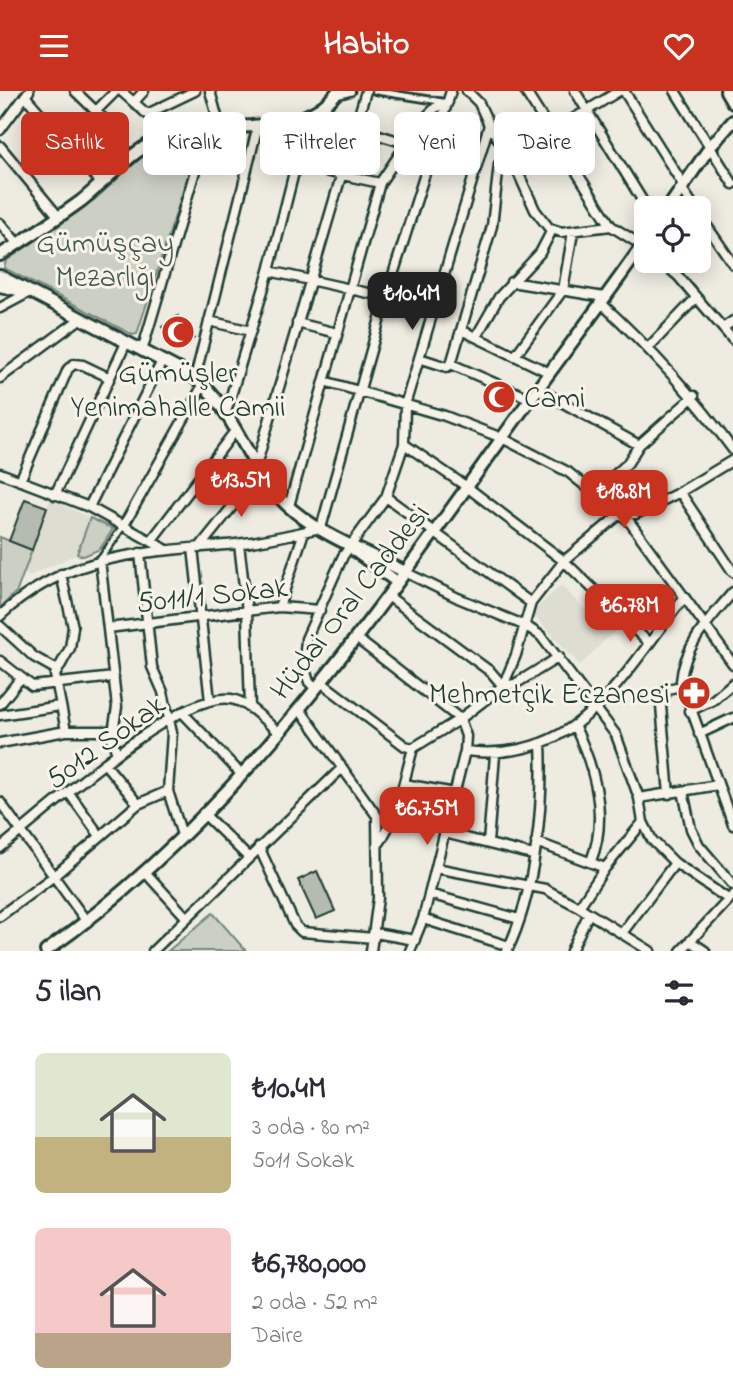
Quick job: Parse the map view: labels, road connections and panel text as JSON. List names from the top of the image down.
{
  "streets": {
    "street": ["5011/1 Sokak", "Hüdai Oral Caddesi", "5012 Sokak"]
  },
  "crossings": [
    ["Hüdai Oral Caddesi", "5012 Sokak"]
  ],
  "parks": ["Gümüşçay Mezarlığı"],
  "places": {
    "mosque": ["Gümüşler Yenimahalle Camii", "Cami"],
    "pharmacy": ["Mehmetçik Eczanesi"]
  },
  "page": {
    "header": "Habito",
    "chip": [
      "Satılık",
      "Kiralık",
      "Filtreler",
      "Yeni",
      "Daire"
    ],
    "price": [
      "₺10.4M",
      "₺13.5M",
      "₺18.8M",
      "₺6.78M",
      "₺6.75M"
    ],
    "heading": "5 ilan",
    "list": [
      {
        "name": "₺10.4M",
        "note": "3 oda · 80 m² · 5011 Sokak"
      },
      {
        "name": "₺6,780,000",
        "note": "2 oda · 52 m² · Daire"
      }
    ]
  }
}
